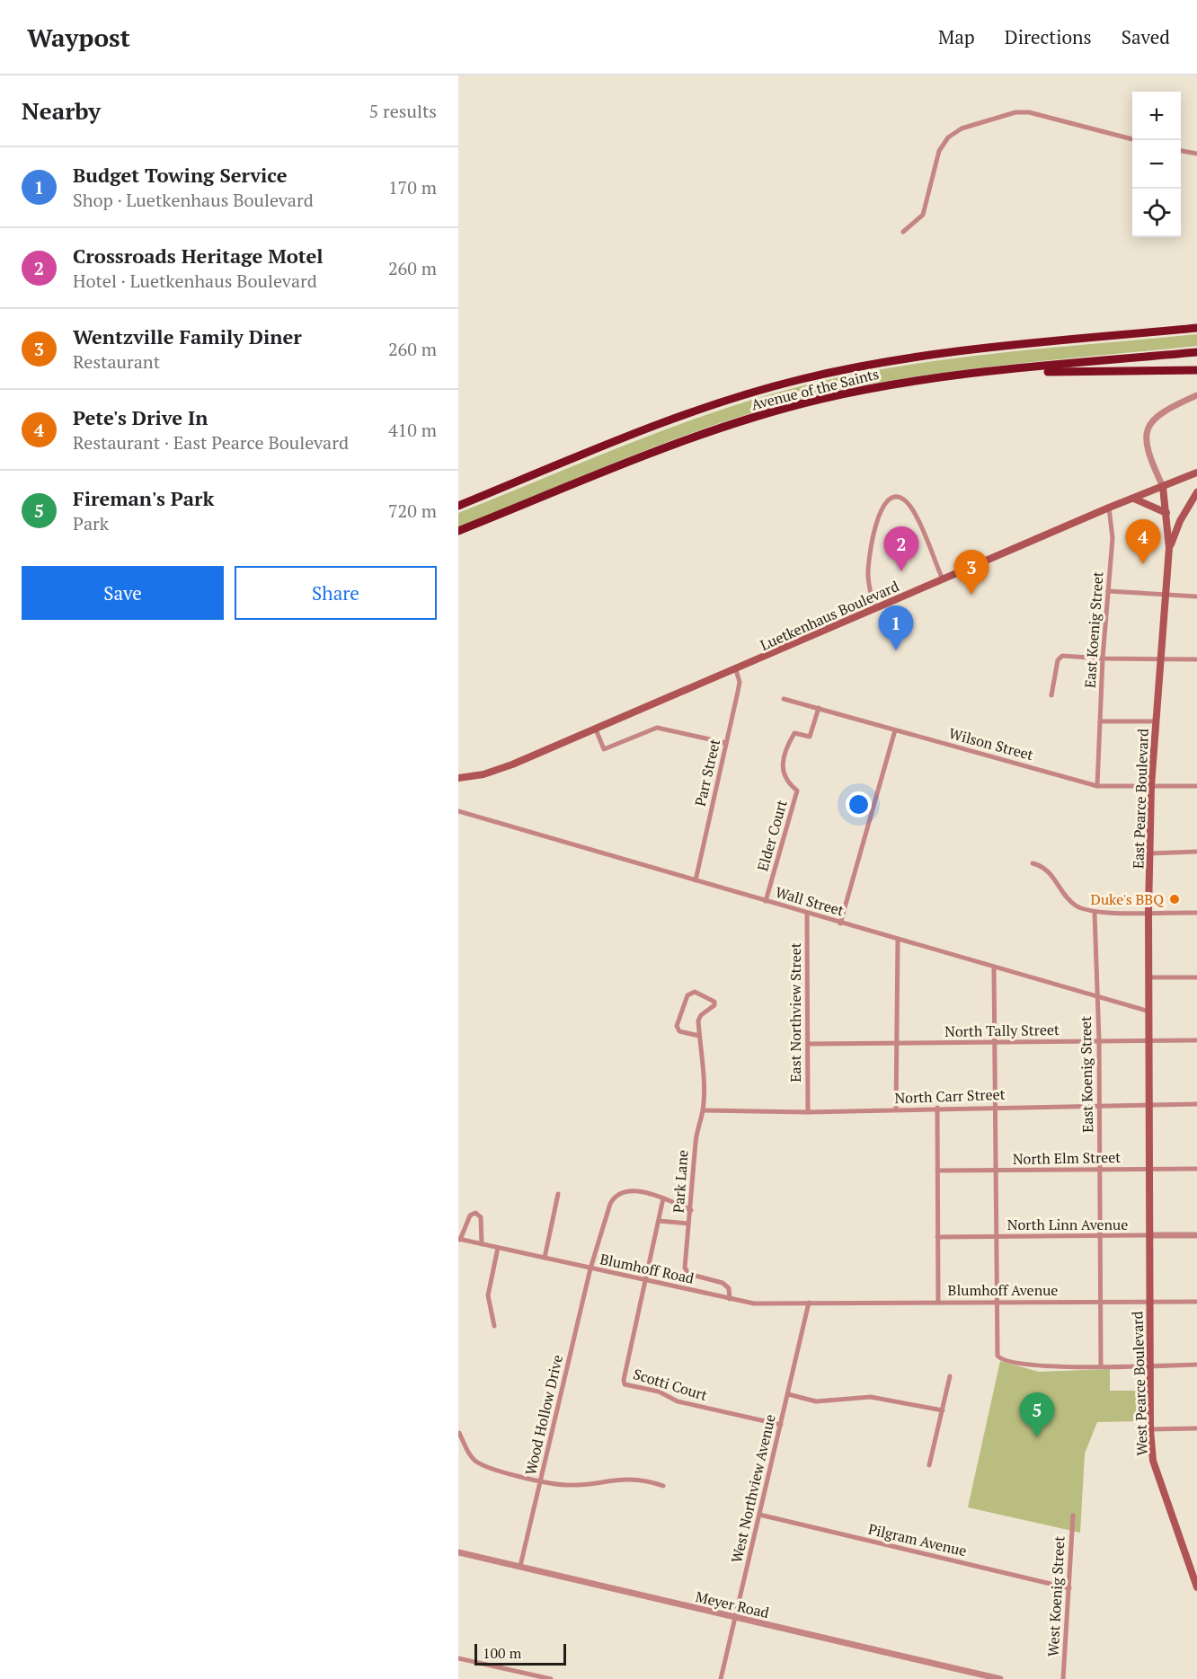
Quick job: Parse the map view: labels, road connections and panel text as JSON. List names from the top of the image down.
{
  "streets": {
    "highway": ["Avenue of the Saints"],
    "main road": ["Luetkenhaus Boulevard", "East Pearce Boulevard", "West Pearce Boulevard"],
    "street": [
      "East Koenig Street",
      "Wilson Street",
      "Parr Street",
      "Elder Court",
      "Wall Street",
      "East Northview Street",
      "North Tally Street",
      "North Carr Street",
      "North Elm Street",
      "Park Lane",
      "North Linn Avenue",
      "Blumhoff Road",
      "Blumhoff Avenue",
      "Scotti Court",
      "Wood Hollow Drive",
      "West Northview Avenue",
      "Pilgram Avenue",
      "West Koenig Street",
      "Meyer Road"
    ]
  },
  "crossings": [
    ["Luetkenhaus Boulevard", "East Koenig Street"],
    ["Luetkenhaus Boulevard", "Parr Street"],
    ["Luetkenhaus Boulevard", "East Pearce Boulevard"],
    ["East Koenig Street", "Wilson Street"],
    ["East Koenig Street", "Wall Street"],
    ["East Koenig Street", "North Tally Street"],
    ["East Koenig Street", "North Carr Street"],
    ["East Koenig Street", "North Elm Street"],
    ["East Koenig Street", "North Linn Avenue"],
    ["Wilson Street", "East Pearce Boulevard"],
    ["Wilson Street", "Elder Court"],
    ["Parr Street", "Wall Street"],
    ["East Pearce Boulevard", "Wall Street"],
    ["East Pearce Boulevard", "North Tally Street"],
    ["East Pearce Boulevard", "North Carr Street"],
    ["East Pearce Boulevard", "North Elm Street"],
    ["East Pearce Boulevard", "North Linn Avenue"],
    ["East Pearce Boulevard", "West Pearce Boulevard"],
    ["Elder Court", "Wall Street"],
    ["Wall Street", "East Northview Street"],
    ["East Northview Street", "North Tally Street"],
    ["East Northview Street", "North Carr Street"],
    ["North Carr Street", "Park Lane"],
    ["Park Lane", "Blumhoff Road"],
    ["Park Lane", "Wood Hollow Drive"],
    ["North Linn Avenue", "West Pearce Boulevard"],
    ["Blumhoff Road", "Blumhoff Avenue"],
    ["Blumhoff Road", "Scotti Court"],
    ["Blumhoff Road", "Wood Hollow Drive"],
    ["Blumhoff Road", "West Northview Avenue"],
    ["Blumhoff Avenue", "West Pearce Boulevard"],
    ["Blumhoff Avenue", "West Northview Avenue"],
    ["Scotti Court", "West Northview Avenue"],
    ["Wood Hollow Drive", "Meyer Road"],
    ["West Northview Avenue", "Pilgram Avenue"],
    ["West Northview Avenue", "Meyer Road"],
    ["Pilgram Avenue", "West Koenig Street"]
  ],
  "places": ["Duke's BBQ"],
  "scale_bar": "100 m",
  "page": {
    "header": "Waypost",
    "nav": ["Map", "Directions", "Saved"],
    "heading": ["Nearby", "5 results"],
    "map_buttons": ["+", "−"],
    "list": [
      {
        "mark": "1",
        "name": "Budget Towing Service",
        "note": "Shop · Luetkenhaus Boulevard",
        "value": "170 m"
      },
      {
        "mark": "2",
        "name": "Crossroads Heritage Motel",
        "note": "Hotel · Luetkenhaus Boulevard",
        "value": "260 m"
      },
      {
        "mark": "3",
        "name": "Wentzville Family Diner",
        "note": "Restaurant",
        "value": "260 m"
      },
      {
        "mark": "4",
        "name": "Pete's Drive In",
        "note": "Restaurant · East Pearce Boulevard",
        "value": "410 m"
      },
      {
        "mark": "5",
        "name": "Fireman's Park",
        "note": "Park",
        "value": "720 m"
      }
    ],
    "pins": [
      "4",
      "2",
      "3",
      "1",
      "5"
    ],
    "buttons": ["Save", "Share"],
    "scale": "100 m"
  }
}
